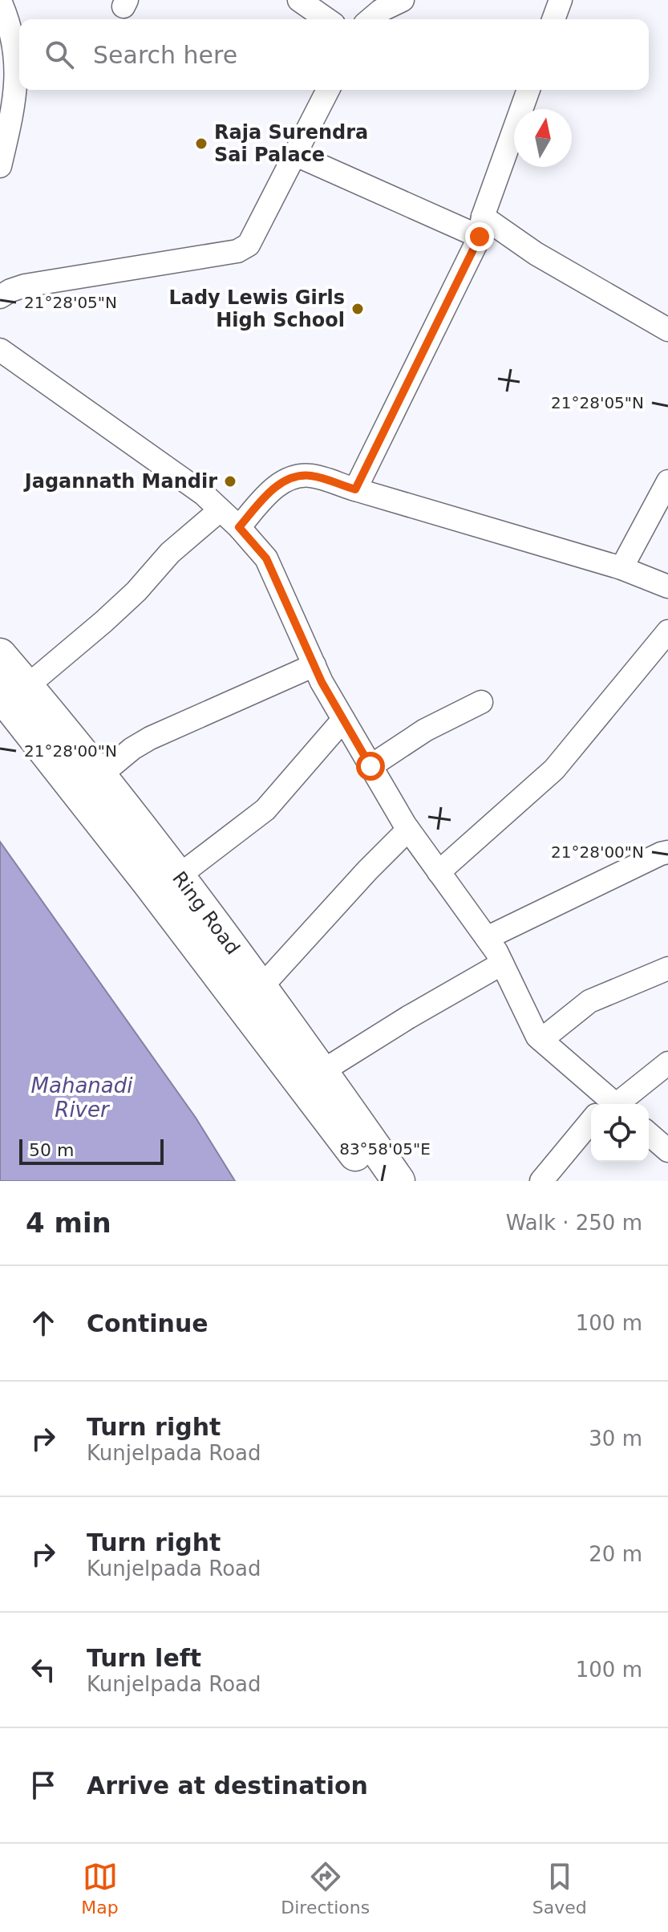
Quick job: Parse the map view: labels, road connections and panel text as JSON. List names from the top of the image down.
{
  "streets": {
    "street": ["Ring Road"]
  },
  "water": ["Mahanadi River"],
  "places": ["Raja Surendra Sai Palace", "Lady Lewis Girls High School", "Jagannath Mandir"],
  "scale_bar": "50 m",
  "north": "top",
  "page": {
    "search": "Search here",
    "scale": "50 m",
    "heading": ["4 min", "Walk · 250 m"],
    "list": [
      ["Continue", "100 m"],
      ["Turn right", "Kunjelpada Road", "30 m"],
      ["Turn right", "Kunjelpada Road", "20 m"],
      ["Turn left", "Kunjelpada Road", "100 m"],
      "Arrive at destination"
    ],
    "nav": ["Map", "Directions", "Saved"]
  },
  "coordinates": ["21°28'05\"N", "21°28'00\"N", "83°58'05\"E"]
}
